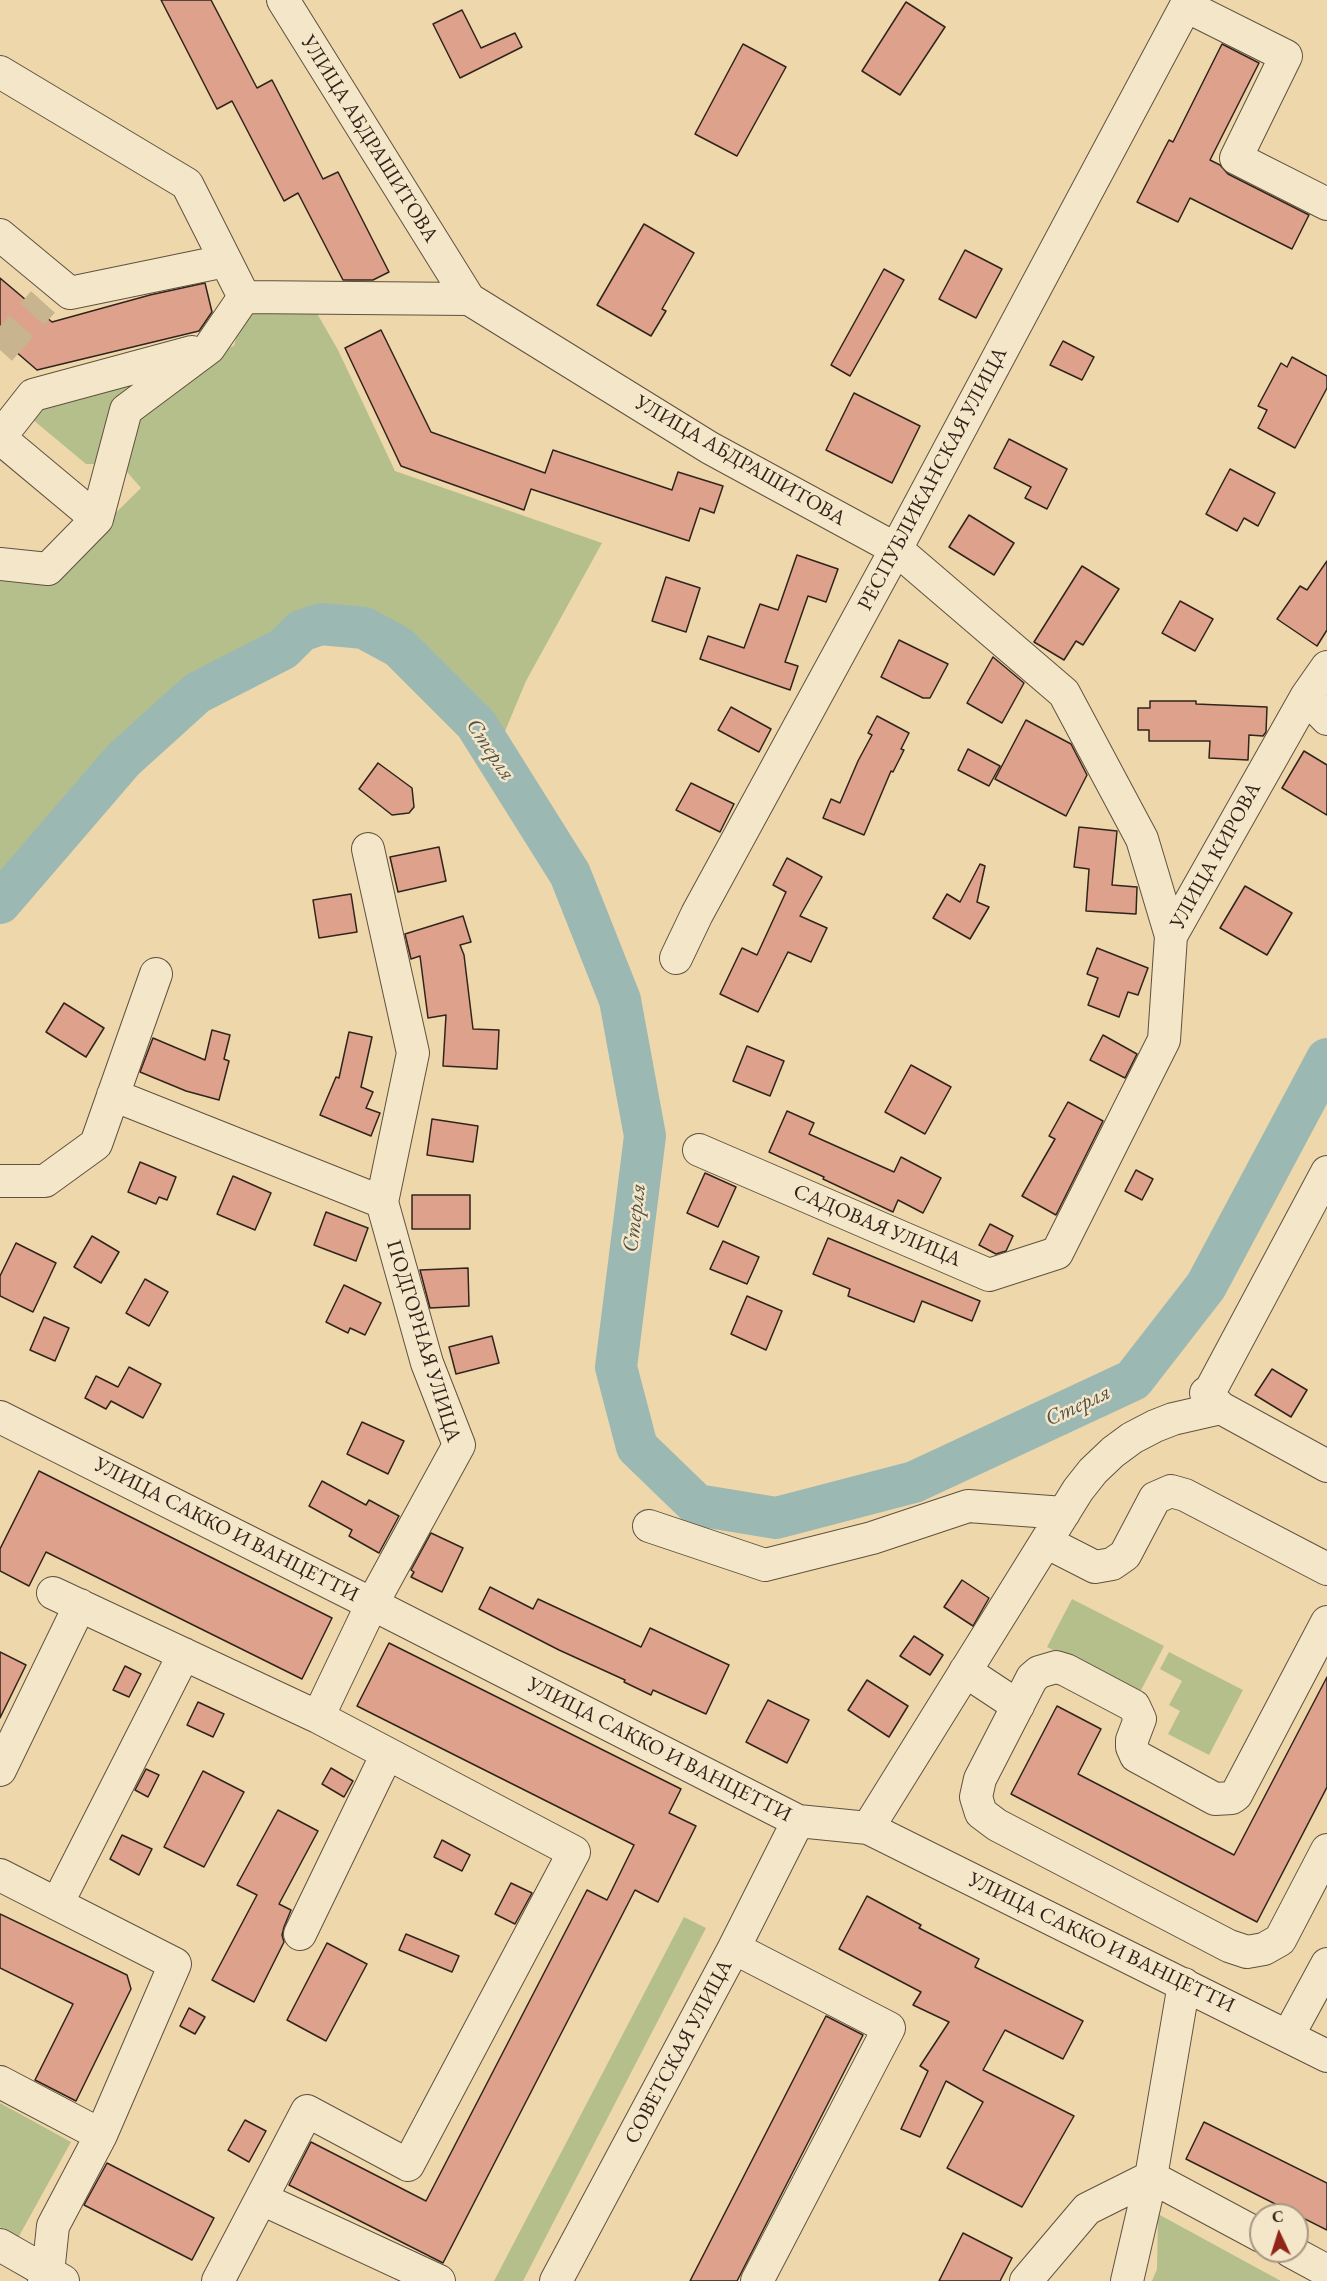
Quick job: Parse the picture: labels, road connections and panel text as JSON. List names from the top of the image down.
{
  "streets": {
    "street": [
      "УЛИЦА АБДРАШИТОВА",
      "РЕСПУБЛИКАНСКАЯ УЛИЦА",
      "УЛИЦА КИРОВА",
      "САДОВАЯ УЛИЦА",
      "ПОДГОРНАЯ УЛИЦА",
      "УЛИЦА САККО И ВАНЦЕТТИ",
      "СОВЕТСКАЯ УЛИЦА"
    ]
  },
  "crossings": [
    ["УЛИЦА АБДРАШИТОВА", "РЕСПУБЛИКАНСКАЯ УЛИЦА"],
    ["УЛИЦА АБДРАШИТОВА", "УЛИЦА КИРОВА"],
    ["УЛИЦА КИРОВА", "САДОВАЯ УЛИЦА"],
    ["ПОДГОРНАЯ УЛИЦА", "УЛИЦА САККО И ВАНЦЕТТИ"],
    ["УЛИЦА САККО И ВАНЦЕТТИ", "СОВЕТСКАЯ УЛИЦА"]
  ],
  "water": ["Стерля"],
  "north": "top"
}
